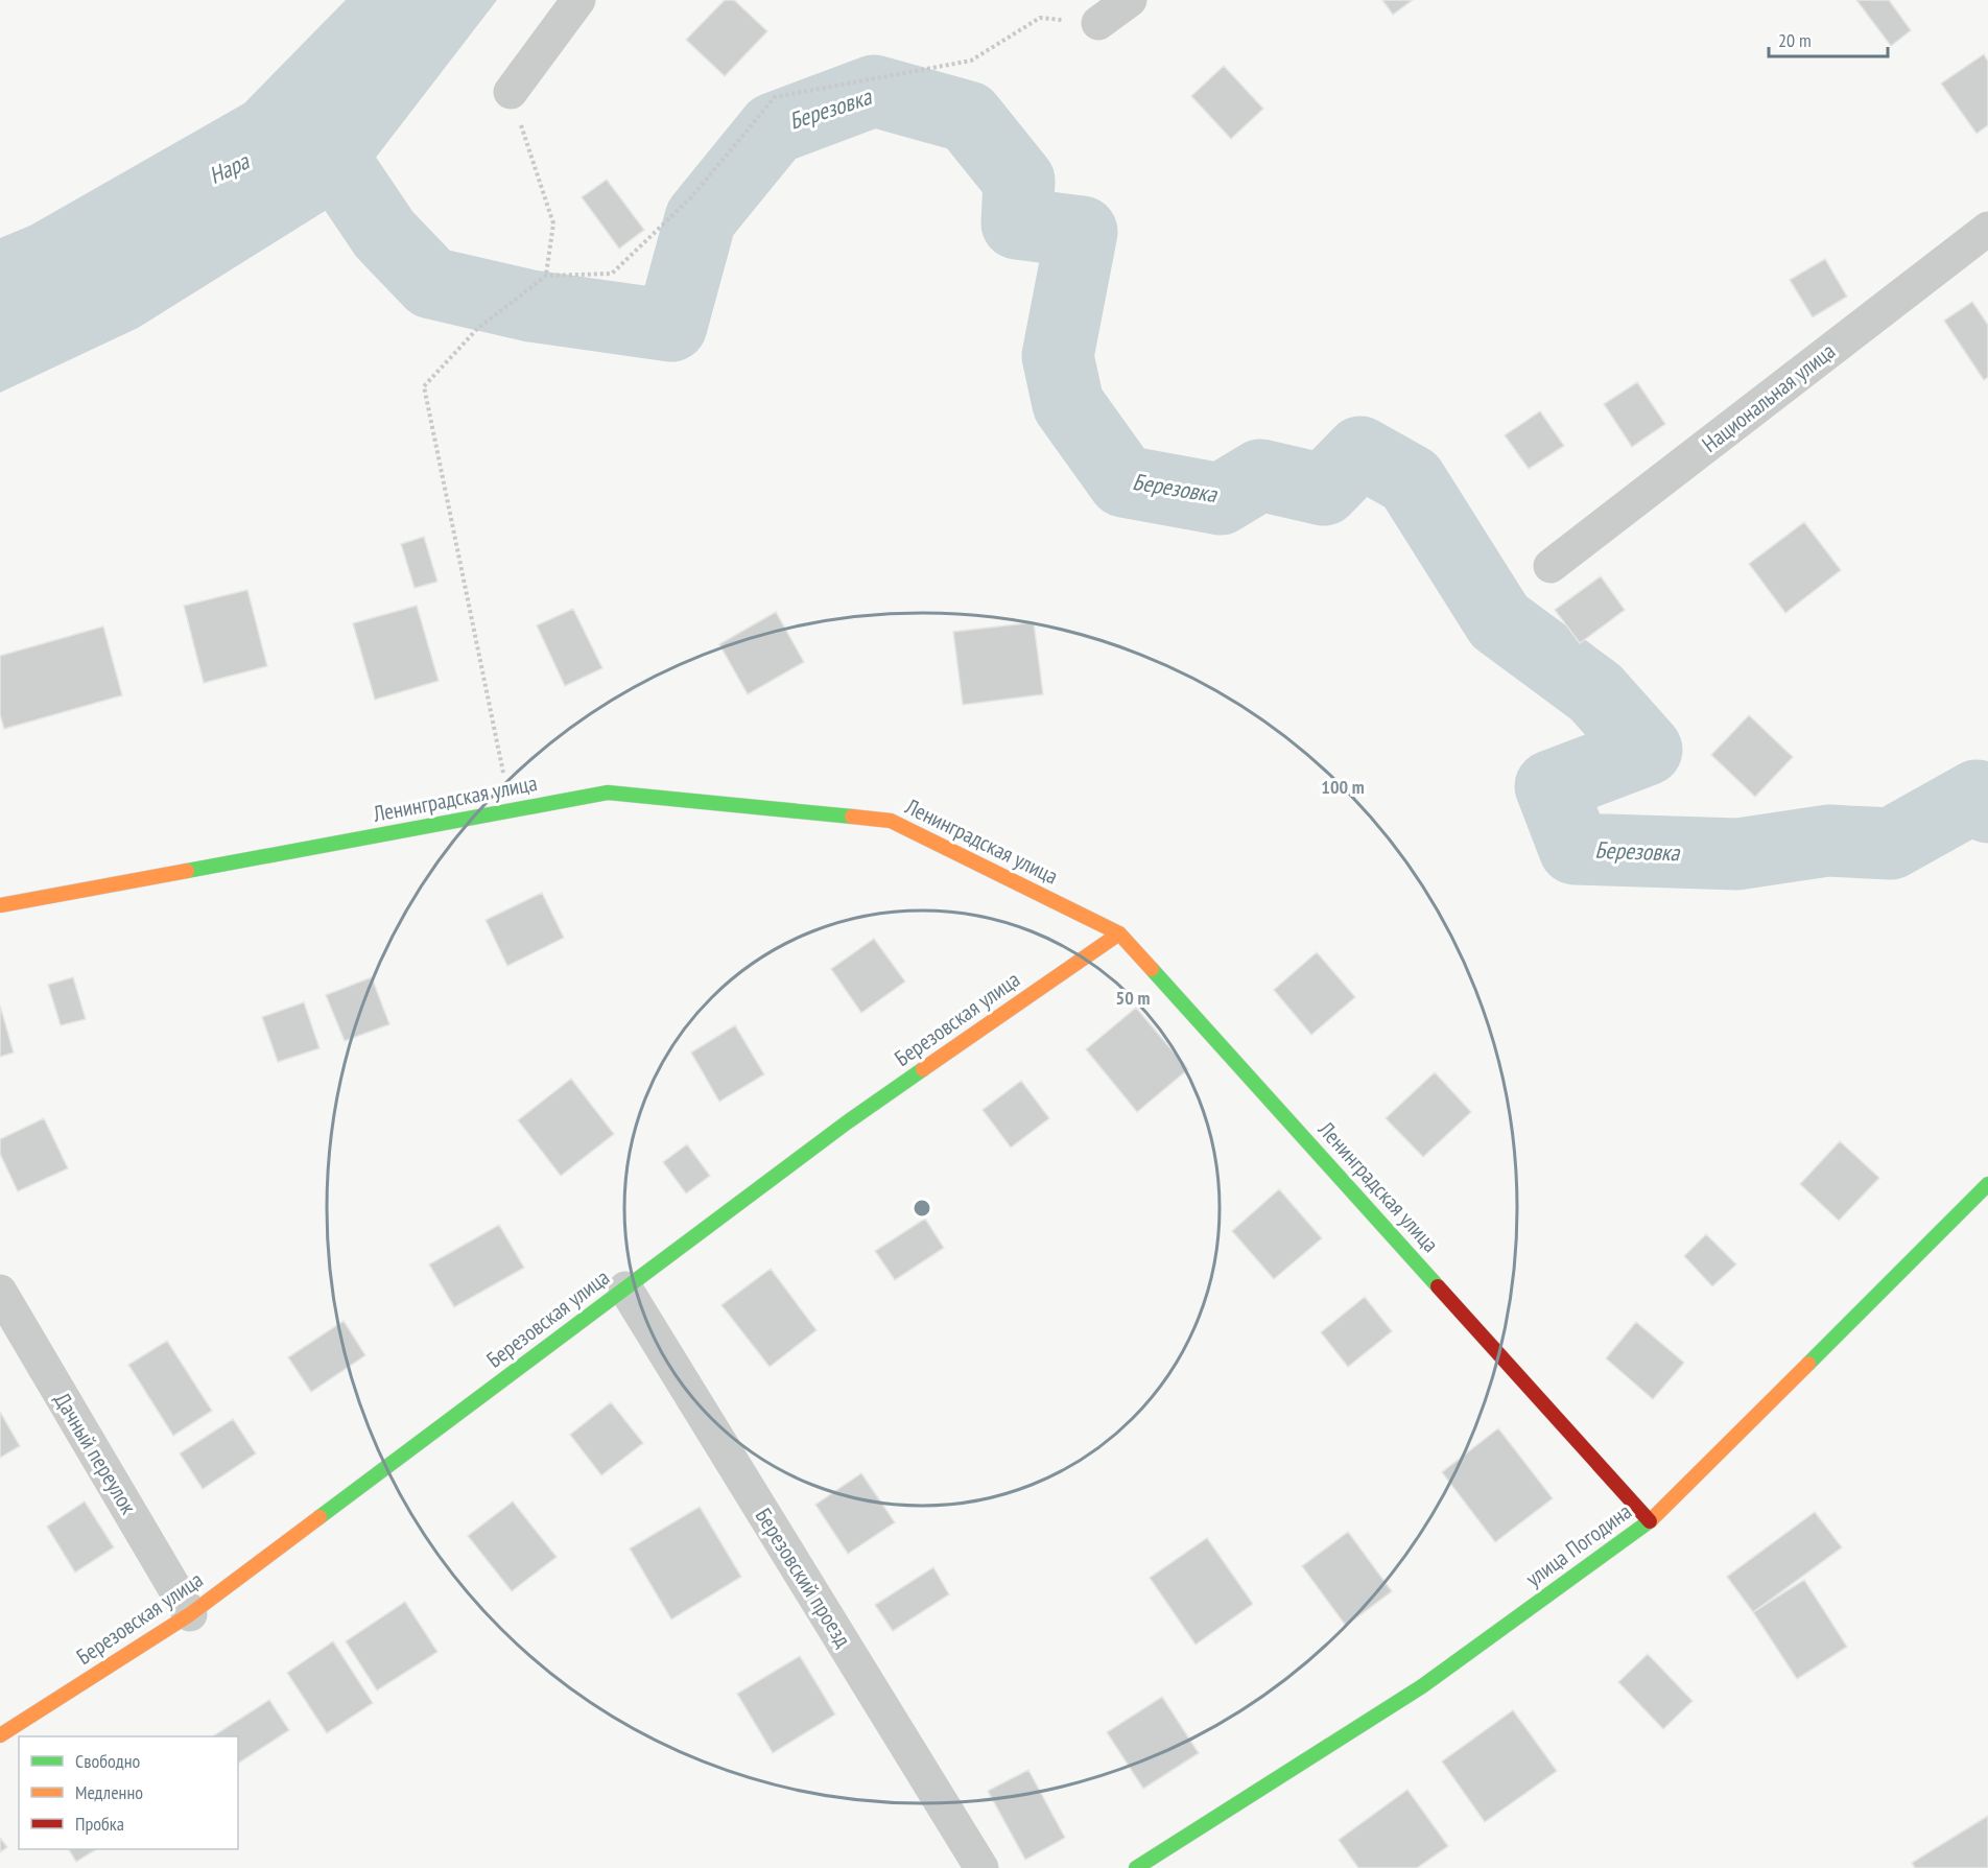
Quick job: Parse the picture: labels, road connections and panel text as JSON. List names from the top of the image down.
{
  "streets": {
    "street": [
      "Национальная улица",
      "Ленинградская улица",
      "Березовская улица",
      "Дачный переулок",
      "улица Погодина",
      "Березовский проезд"
    ]
  },
  "crossings": [
    ["Ленинградская улица", "Березовская улица"],
    ["Ленинградская улица", "улица Погодина"],
    ["Березовская улица", "Дачный переулок"],
    ["Березовская улица", "Березовский проезд"]
  ],
  "water": ["Березовка", "Нара"],
  "legend": ["Свободно", "Медленно", "Пробка"],
  "scale_bar": "20 m",
  "rings": ["100 m", "50 m"]
}
